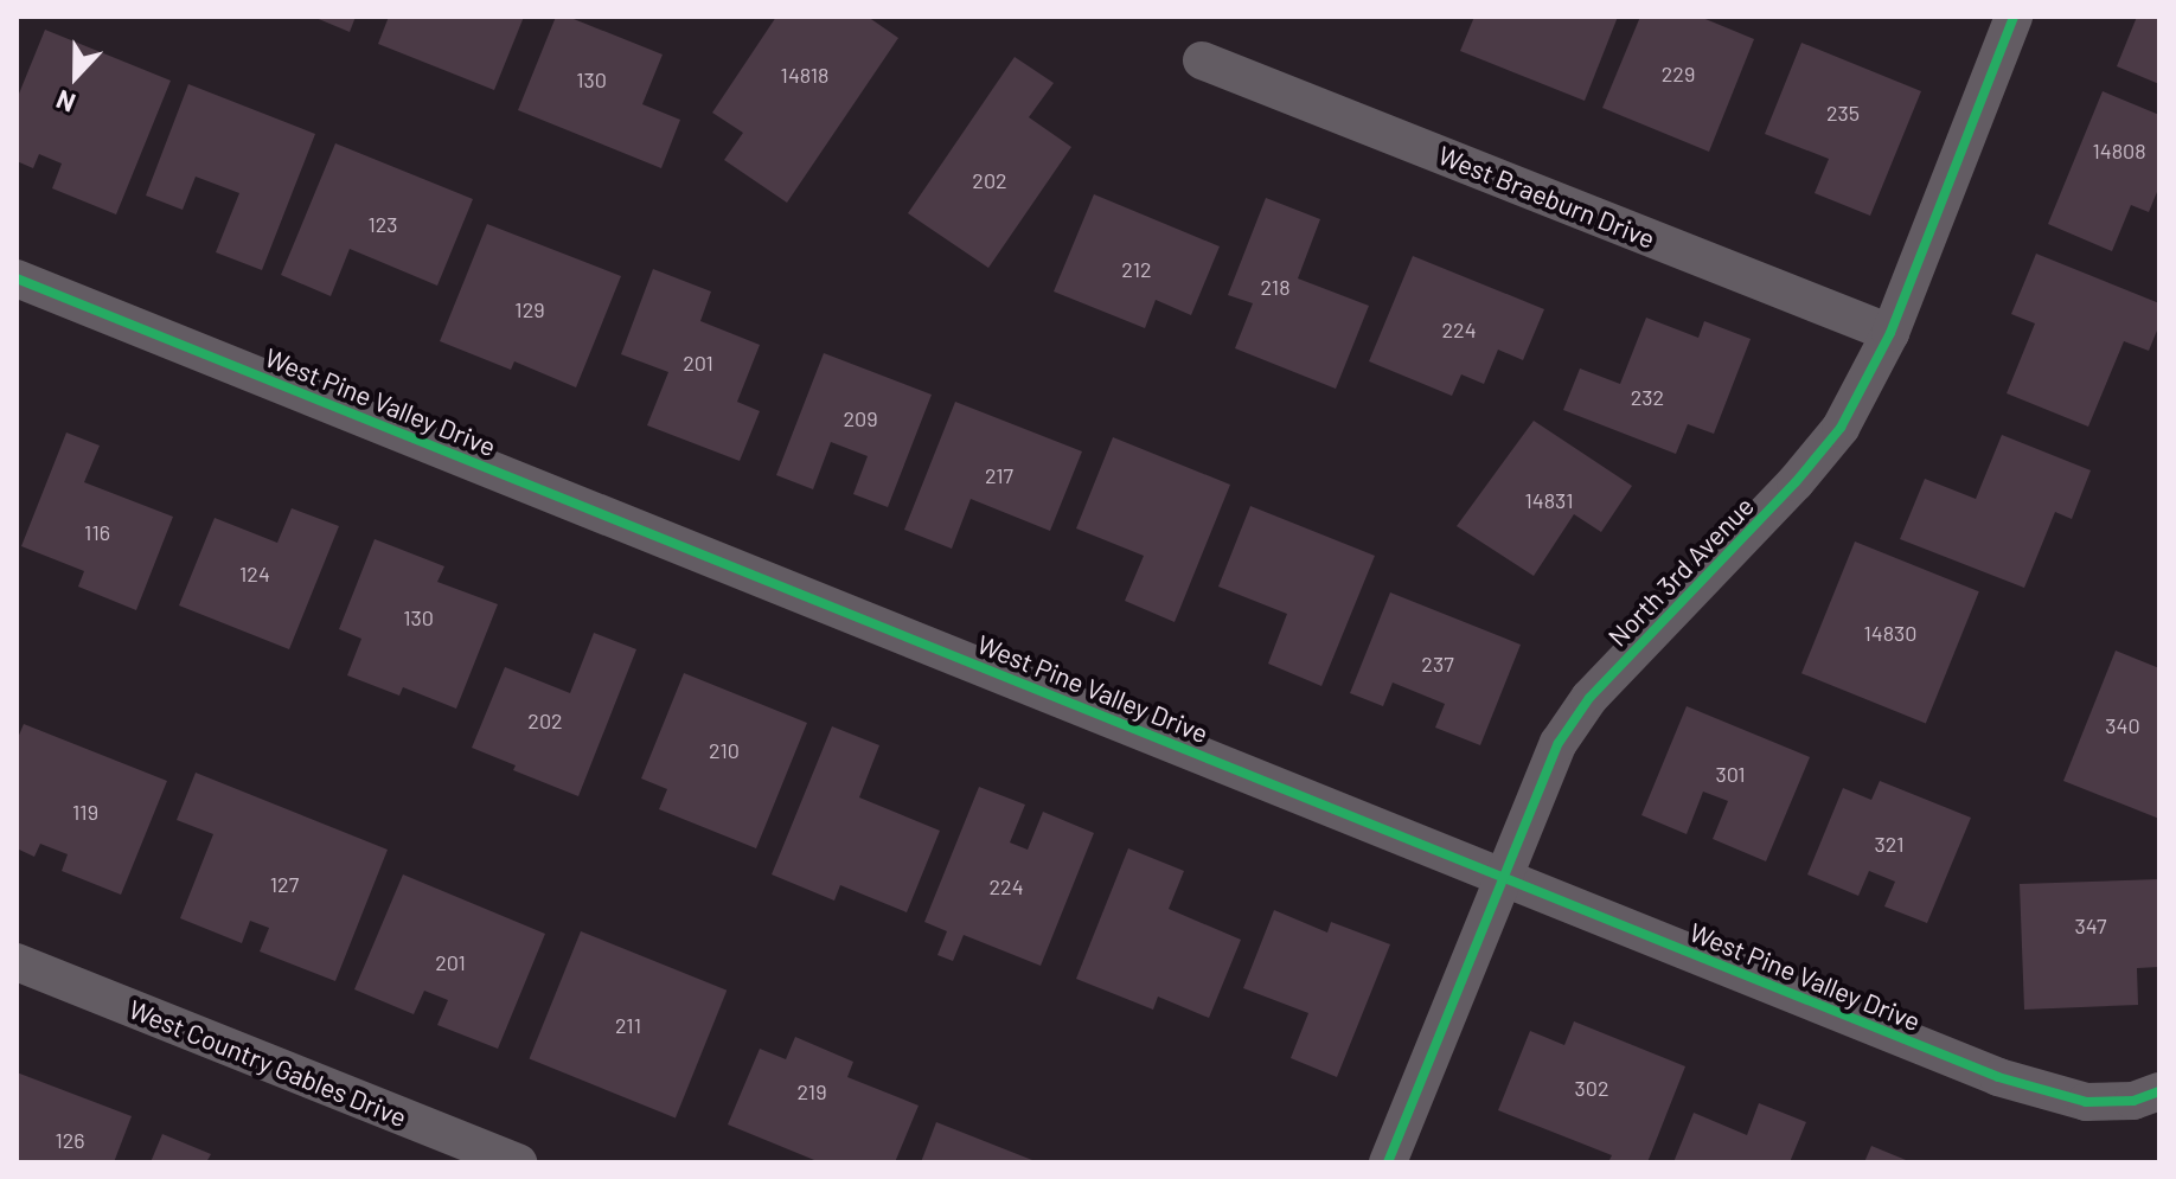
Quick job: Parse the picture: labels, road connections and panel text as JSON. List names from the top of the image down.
{
  "streets": {
    "street": [
      "West Braeburn Drive",
      "West Pine Valley Drive",
      "North 3rd Avenue",
      "West Country Gables Drive"
    ]
  },
  "crossings": [
    ["West Braeburn Drive", "North 3rd Avenue"],
    ["West Pine Valley Drive", "North 3rd Avenue"]
  ],
  "house_numbers": [
    "229",
    "14818",
    "130",
    "235",
    "14808",
    "202",
    "123",
    "212",
    "218",
    "129",
    "224",
    "201",
    "232",
    "209",
    "217",
    "14831",
    "116",
    "124",
    "130",
    "14830",
    "237",
    "202",
    "340",
    "210",
    "301",
    "119",
    "321",
    "127",
    "224",
    "347",
    "201",
    "211",
    "302",
    "219",
    "126"
  ],
  "north": "bottom"
}
